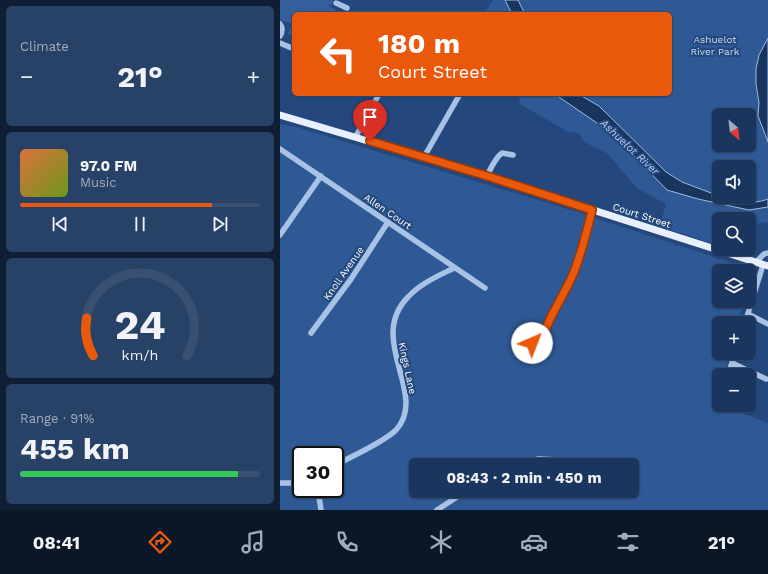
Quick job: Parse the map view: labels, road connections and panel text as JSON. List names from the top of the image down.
{
  "streets": {
    "main road": ["Court Street"],
    "street": ["Allen Court", "Knoll Avenue", "Kings Lane"]
  },
  "crossings": [
    ["Allen Court", "Knoll Avenue"],
    ["Allen Court", "Kings Lane"]
  ],
  "water": ["Ashuelot River"],
  "parks": ["Ashuelot River Park"],
  "north": "bottom right",
  "page": {
    "tile": [
      "Climate",
      ["Range · 91%", "455 km"]
    ],
    "turn": ["180 m", "Court Street"],
    "heat": ["−", "21°", "+"],
    "map_buttons": ["+", "−"],
    "song": ["97.0 FM", "Music"],
    "limit": "30",
    "trip": "08:43 · 2 min · 450 m",
    "tabs": ["08:41", "21°"],
    "gauge": ["24", "km/h"]
  }
}
